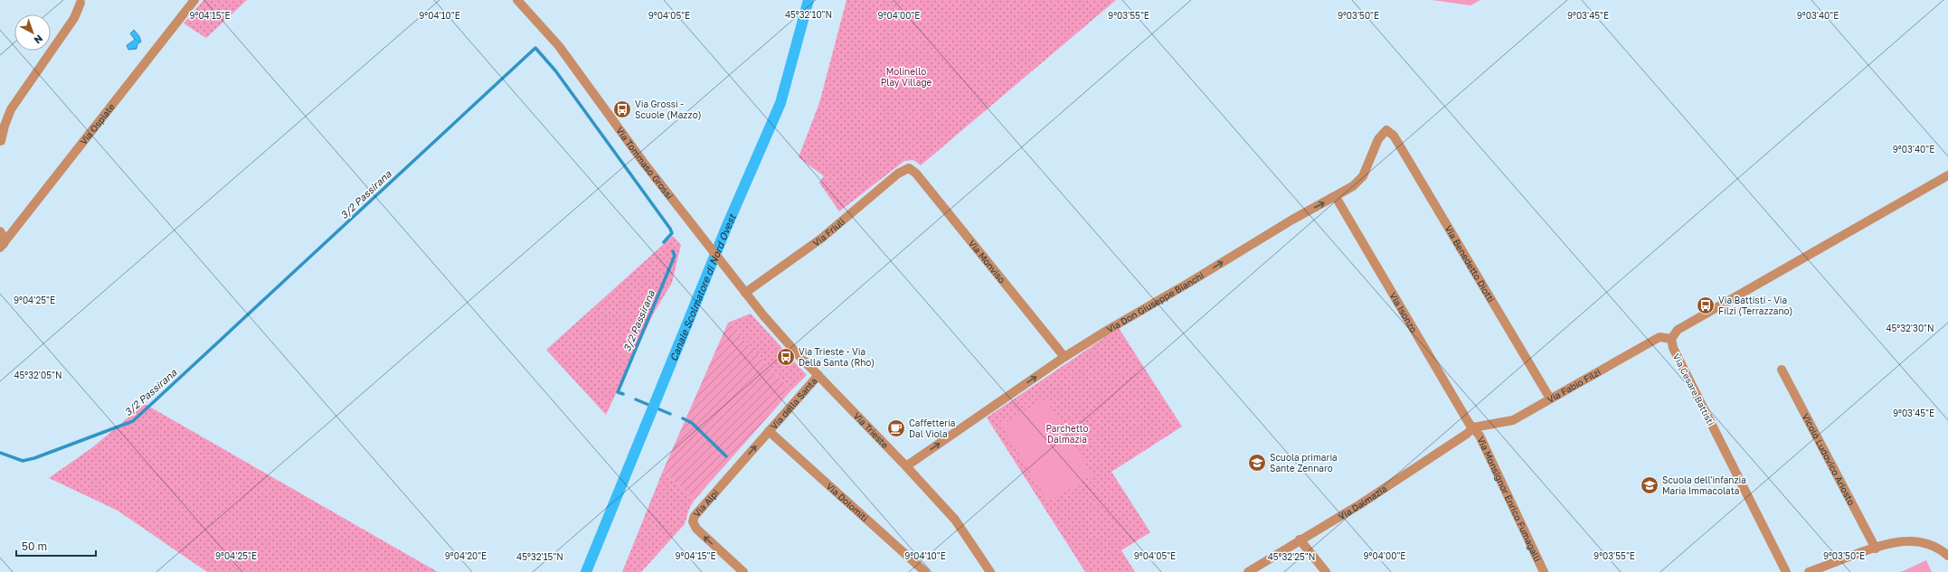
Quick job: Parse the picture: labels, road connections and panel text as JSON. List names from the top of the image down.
{
  "streets": {
    "street": [
      "Via Ospiate",
      "Via Tommaso Grossi",
      "Via Friuli",
      "Via Monviso",
      "Via Benedetto Diotti",
      "Via Don Giuseppe Bianchi",
      "Via Isonzo",
      "Via Fabio Filzi",
      "Via Cesare Battisti",
      "Via della Santa",
      "Via Trieste",
      "Vicolo Ludovico Ariosto",
      "Via Monsignor Enrico Fumagalli",
      "Via Dolomiti",
      "Via Dalmazia",
      "Via Alpi"
    ]
  },
  "crossings": [
    ["Via Tommaso Grossi", "Via Friuli"],
    ["Via Tommaso Grossi", "Via Trieste"],
    ["Via Friuli", "Via Monviso"],
    ["Via Friuli", "Via Trieste"],
    ["Via Monviso", "Via Don Giuseppe Bianchi"],
    ["Via Benedetto Diotti", "Via Don Giuseppe Bianchi"],
    ["Via Benedetto Diotti", "Via Fabio Filzi"],
    ["Via Don Giuseppe Bianchi", "Via Isonzo"],
    ["Via Don Giuseppe Bianchi", "Via Trieste"],
    ["Via Isonzo", "Via Fabio Filzi"],
    ["Via Isonzo", "Via Monsignor Enrico Fumagalli"],
    ["Via Isonzo", "Via Dalmazia"],
    ["Via Fabio Filzi", "Via Cesare Battisti"],
    ["Via Fabio Filzi", "Via Monsignor Enrico Fumagalli"],
    ["Via Fabio Filzi", "Via Dalmazia"],
    ["Via della Santa", "Via Trieste"],
    ["Via della Santa", "Via Dolomiti"],
    ["Via della Santa", "Via Alpi"],
    ["Via Monsignor Enrico Fumagalli", "Via Dalmazia"],
    ["Via Dolomiti", "Via Alpi"]
  ],
  "one_way": ["Via Don Giuseppe Bianchi"],
  "water": ["3/2 Passirana", "Canale Scolmatore di Nord Ovest"],
  "parks": ["Molinello Play Village", "Parchetto Dalmazia"],
  "places": {
    "bus stop": ["Via Grossi - Scuole (Mazzo)", "Via Battisti - Via Filzi (Terrazzano)", "Via Trieste - Via Della Santa (Rho)"],
    "cafe": ["Caffetteria Dal Viola"],
    "school or university": ["Scuola primaria Sante Zennaro", "Scuola dell'infanzia Maria Immacolata"]
  },
  "scale_bar": "50 m",
  "north": "bottom right",
  "coordinates": [
    "45°32'10\"N",
    "9°04'15\"E",
    "9°04'10\"E",
    "9°04'05\"E",
    "9°04'00\"E",
    "9°03'55\"E",
    "9°03'45\"E",
    "9°03'40\"E",
    "9°03'50\"E",
    "9°04'25\"E",
    "45°32'30\"N",
    "45°32'05\"N",
    "9°04'20\"E",
    "45°32'15\"N",
    "45°32'25\"N"
  ]
}
